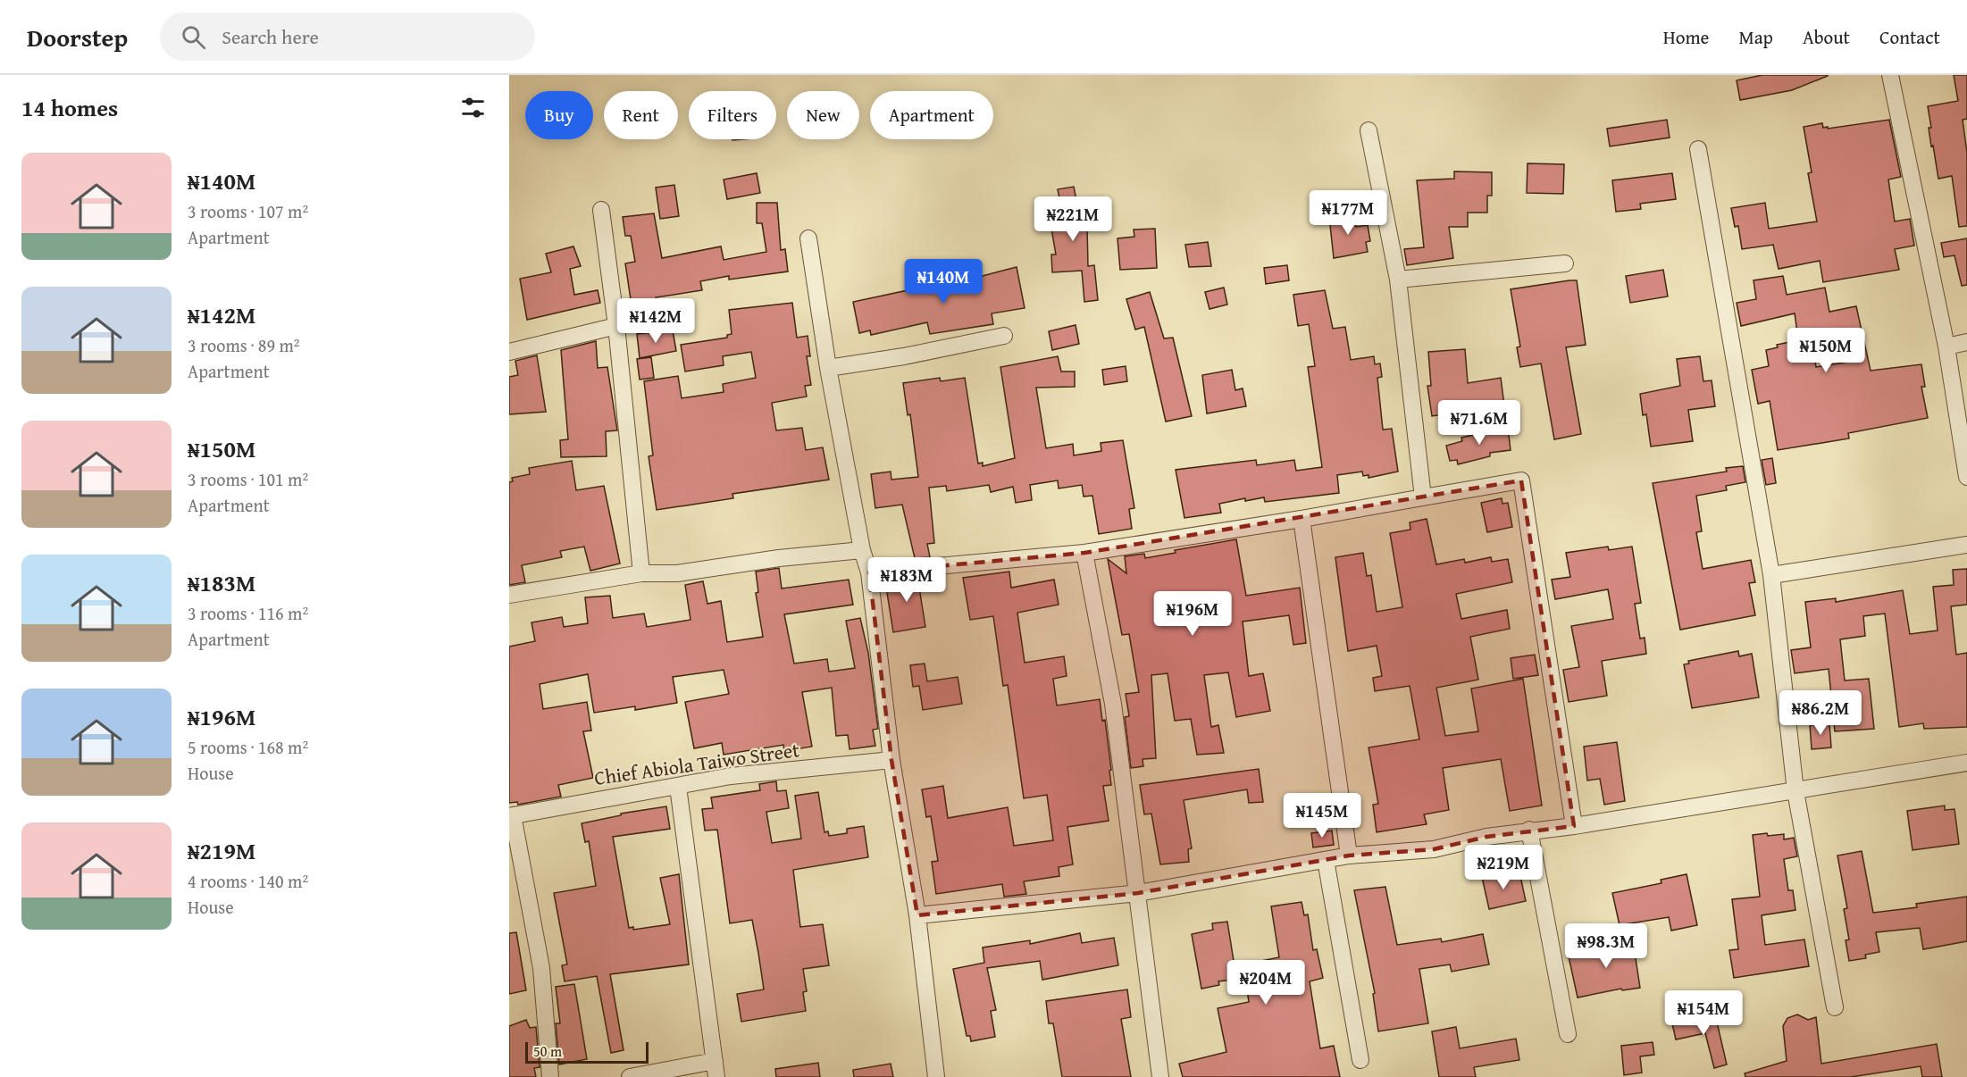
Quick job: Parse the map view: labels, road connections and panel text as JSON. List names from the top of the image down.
{
  "streets": {
    "street": ["Chief Abiola Taiwo Street"]
  },
  "scale_bar": "50 m",
  "page": {
    "header": "Doorstep",
    "search": "Search here",
    "nav": [
      "Home",
      "Map",
      "About",
      "Contact"
    ],
    "heading": "14 homes",
    "chip": [
      "Buy",
      "Rent",
      "Filters",
      "New",
      "Apartment"
    ],
    "list": [
      {
        "name": "₦140M",
        "note": "3 rooms · 107 m² · Apartment"
      },
      {
        "name": "₦142M",
        "note": "3 rooms · 89 m² · Apartment"
      },
      {
        "name": "₦150M",
        "note": "3 rooms · 101 m² · Apartment"
      },
      {
        "name": "₦183M",
        "note": "3 rooms · 116 m² · Apartment"
      },
      {
        "name": "₦196M",
        "note": "5 rooms · 168 m² · House"
      },
      {
        "name": "₦219M",
        "note": "4 rooms · 140 m² · House"
      }
    ],
    "price": [
      "₦177M",
      "₦221M",
      "₦140M",
      "₦142M",
      "₦150M",
      "₦71.6M",
      "₦183M",
      "₦196M",
      "₦86.2M",
      "₦145M",
      "₦219M",
      "₦98.3M",
      "₦204M",
      "₦154M"
    ],
    "scale": "50 m"
  }
}
